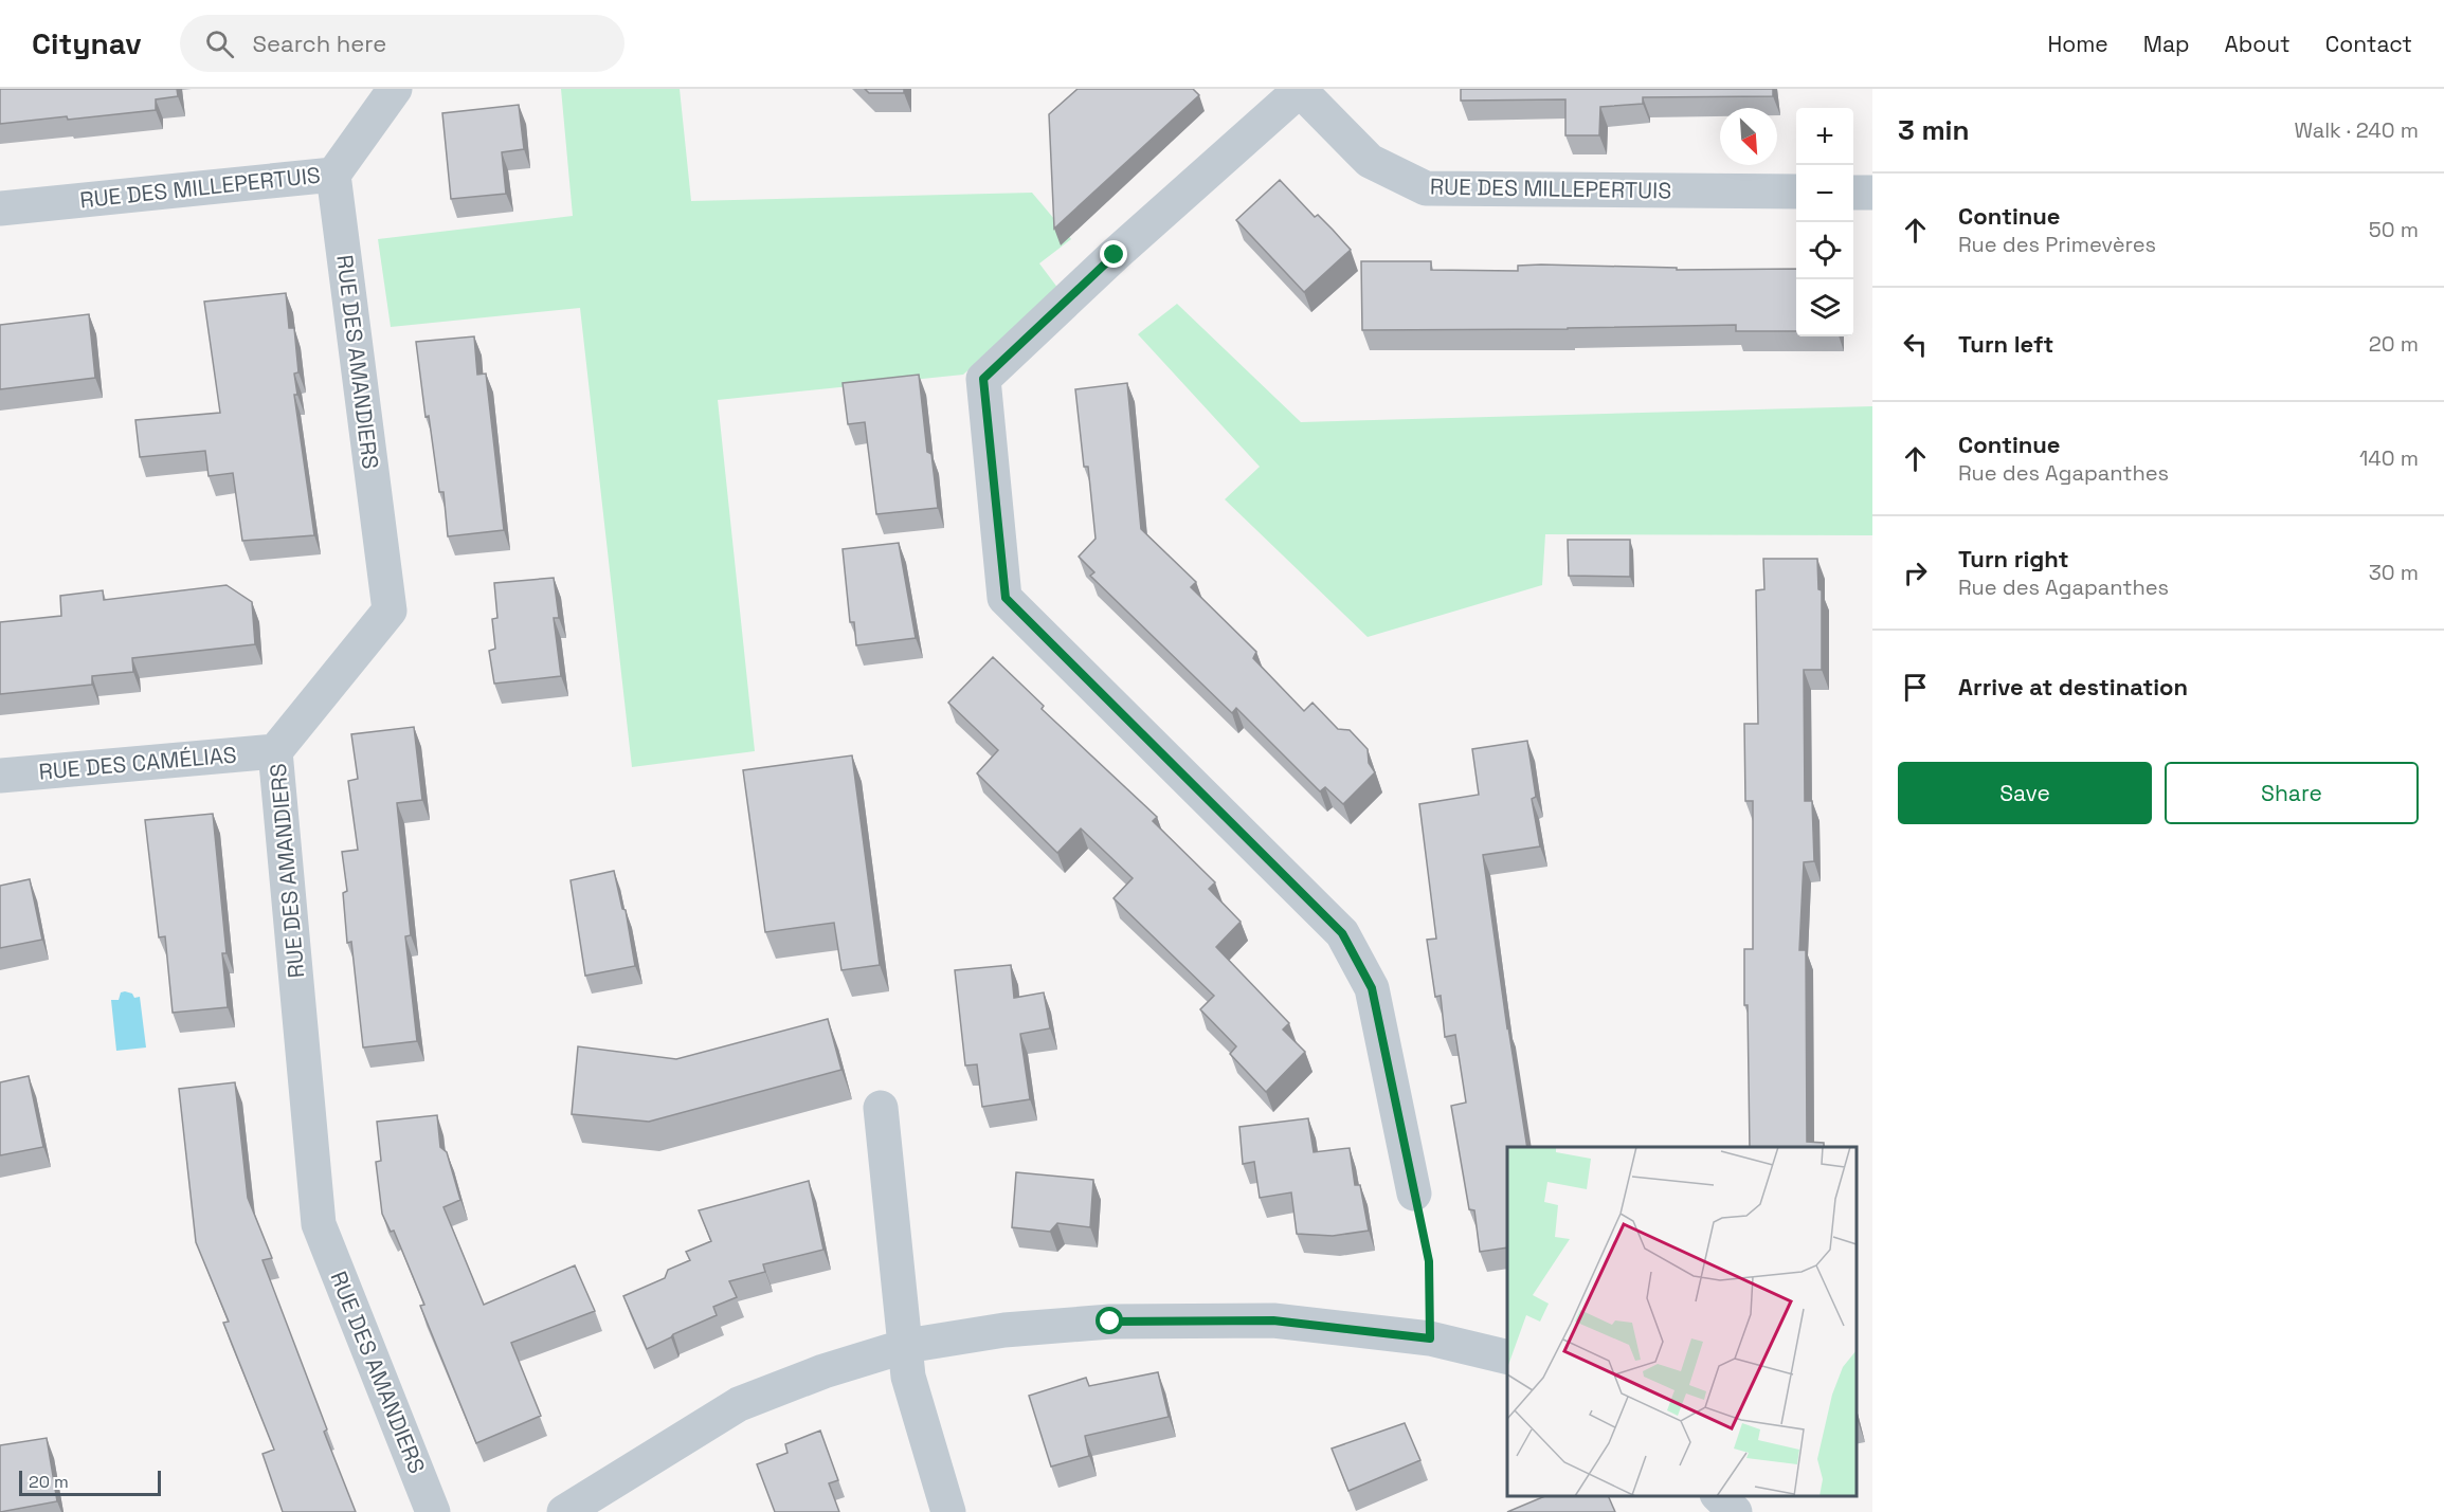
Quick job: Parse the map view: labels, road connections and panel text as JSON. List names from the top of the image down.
{
  "streets": {
    "street": ["RUE DES MILLEPERTUIS", "RUE DES AMANDIERS", "RUE DES CAMÉLIAS"]
  },
  "crossings": [
    ["RUE DES MILLEPERTUIS", "RUE DES AMANDIERS"],
    ["RUE DES AMANDIERS", "RUE DES CAMÉLIAS"]
  ],
  "scale_bar": "20 m",
  "north": "bottom right",
  "page": {
    "header": "Citynav",
    "search": "Search here",
    "nav": [
      "Home",
      "Map",
      "About",
      "Contact"
    ],
    "heading": ["3 min", "Walk · 240 m"],
    "map_buttons": ["+", "−"],
    "list": [
      ["Continue", "Rue des Primevères", "50 m"],
      ["Turn left", "20 m"],
      ["Continue", "Rue des Agapanthes", "140 m"],
      ["Turn right", "Rue des Agapanthes", "30 m"],
      "Arrive at destination"
    ],
    "buttons": ["Save", "Share"],
    "scale": "20 m"
  }
}
